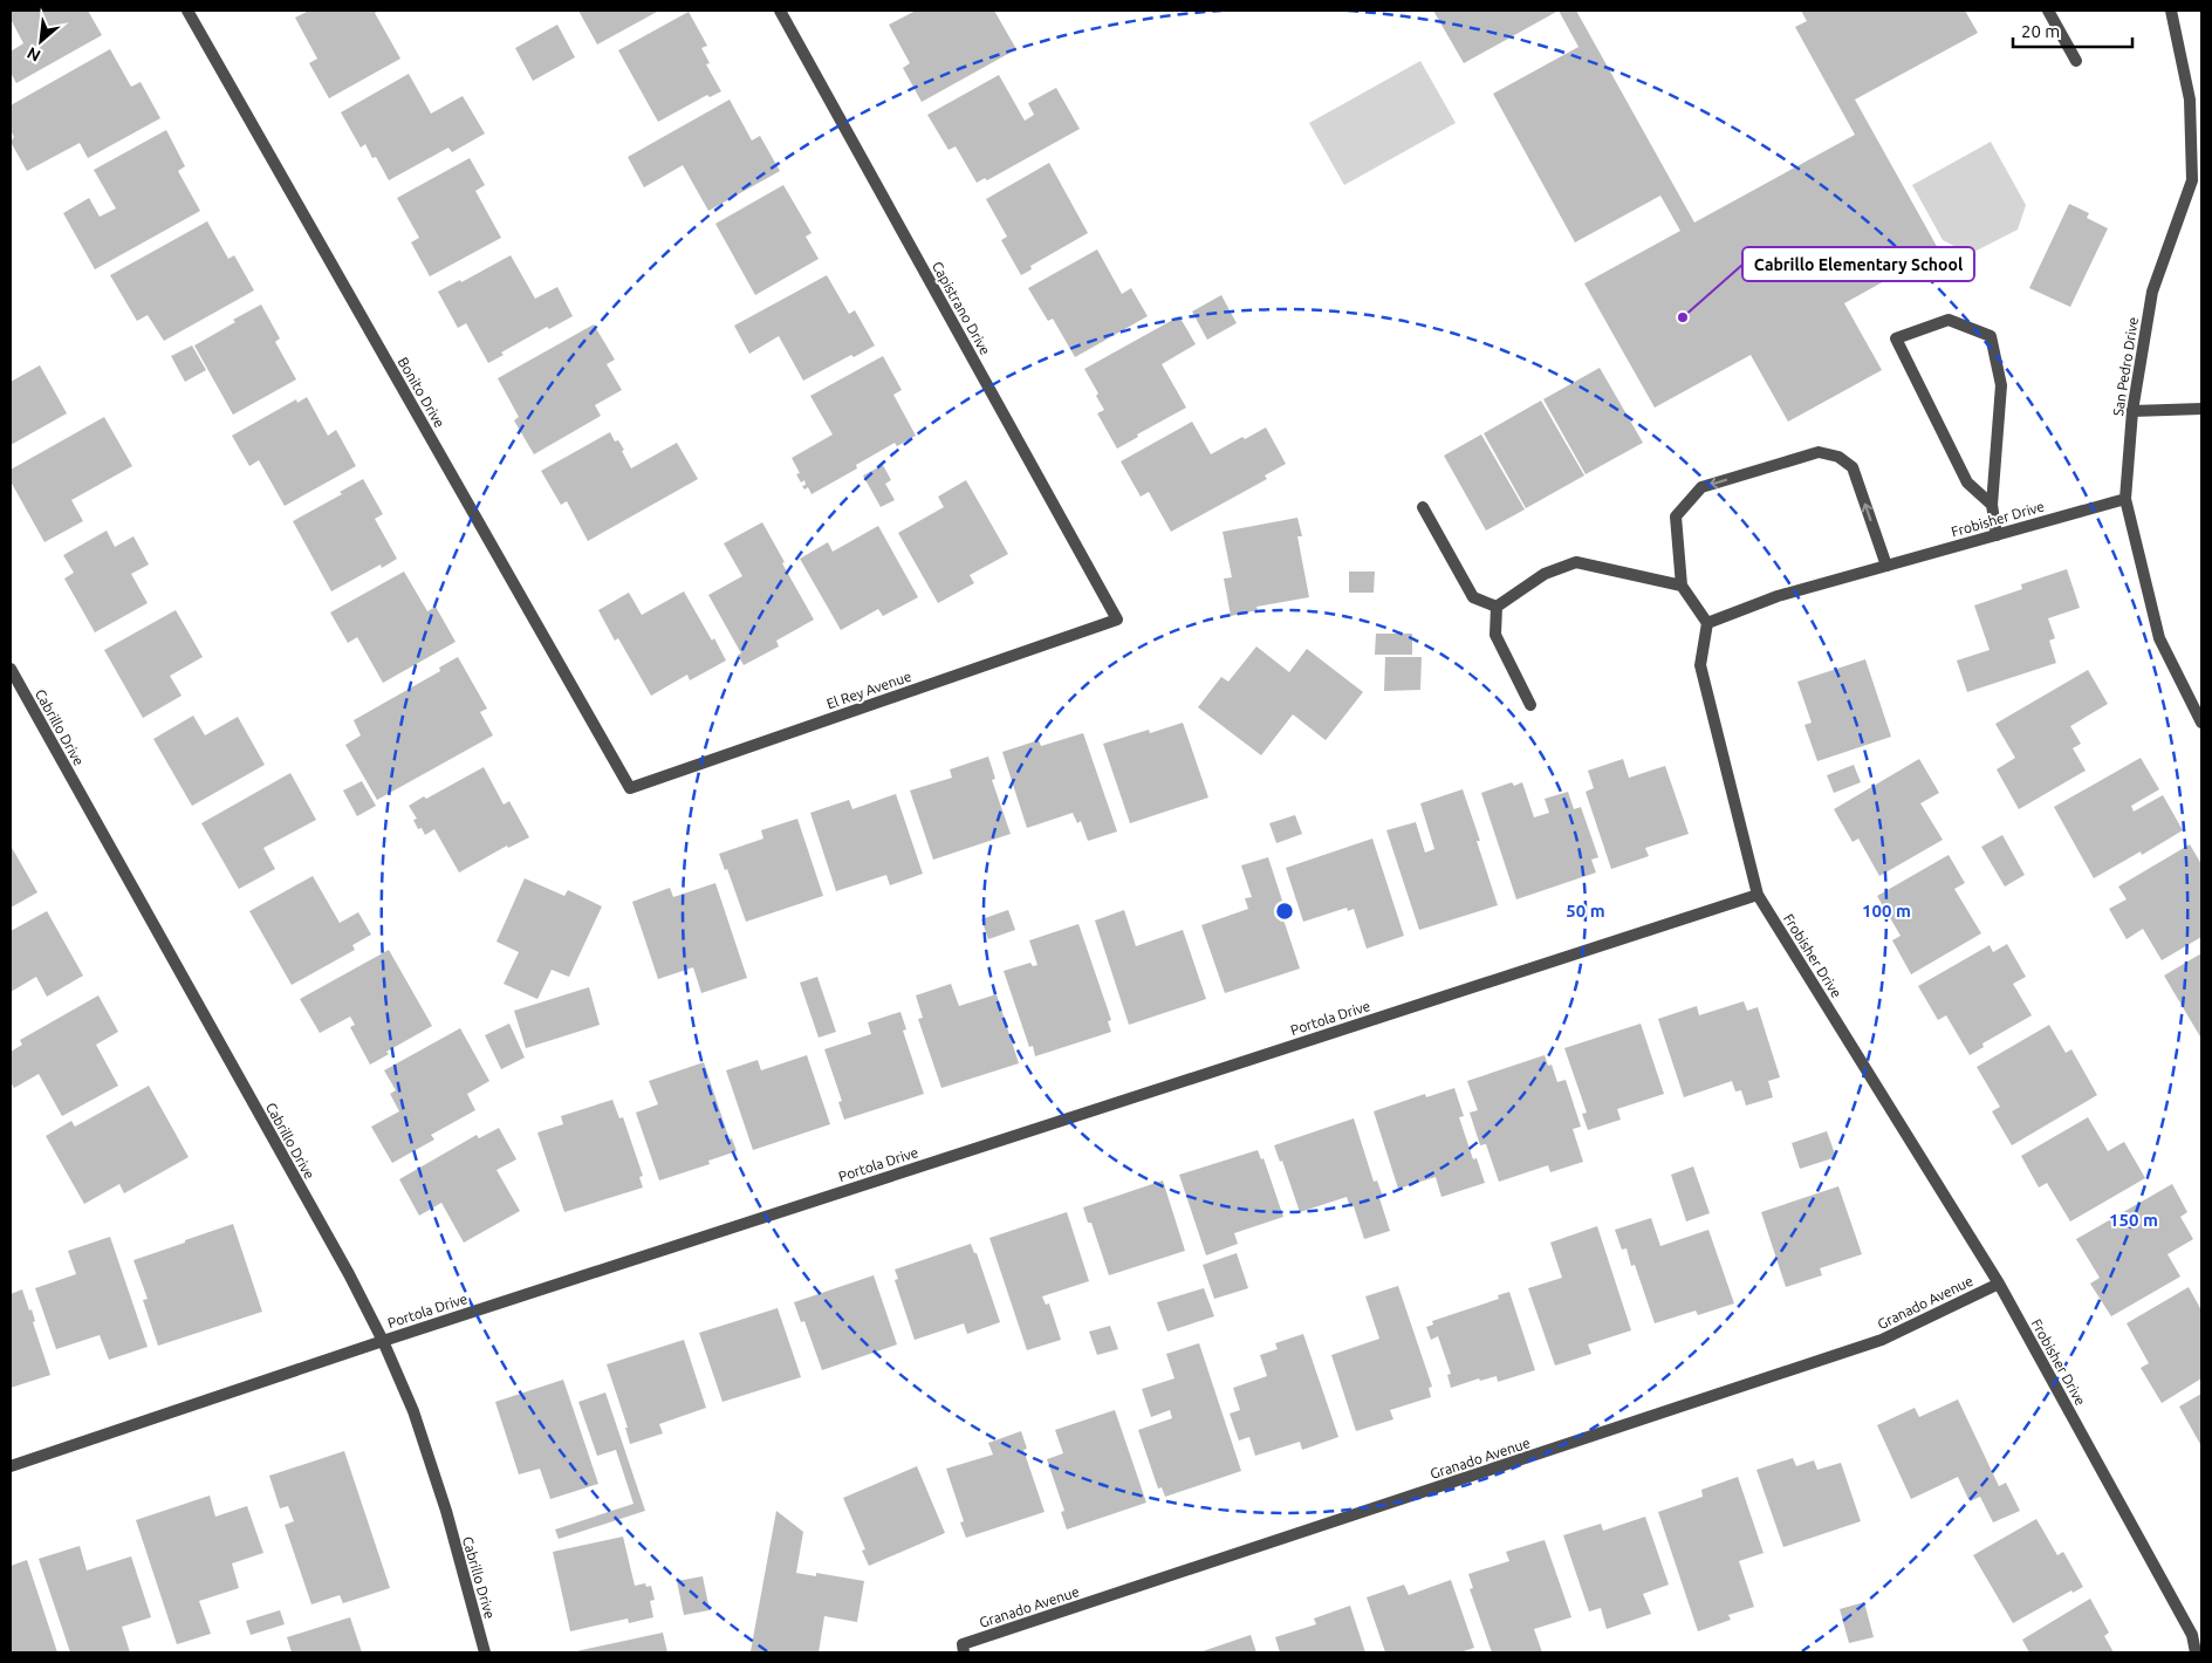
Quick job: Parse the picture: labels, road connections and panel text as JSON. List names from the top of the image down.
{
  "streets": {
    "street": [
      "Capistrano Drive",
      "San Pedro Drive",
      "Bonito Drive",
      "Frobisher Drive",
      "El Rey Avenue",
      "Cabrillo Drive",
      "Portola Drive",
      "Granado Avenue"
    ]
  },
  "crossings": [
    ["Capistrano Drive", "El Rey Avenue"],
    ["San Pedro Drive", "Frobisher Drive"],
    ["Bonito Drive", "El Rey Avenue"],
    ["Frobisher Drive", "Portola Drive"],
    ["Frobisher Drive", "Granado Avenue"],
    ["Cabrillo Drive", "Portola Drive"]
  ],
  "places": ["Cabrillo Elementary School"],
  "scale_bar": "20 m",
  "north": "bottom left",
  "rings": ["50 m", "100 m", "150 m"]
}
